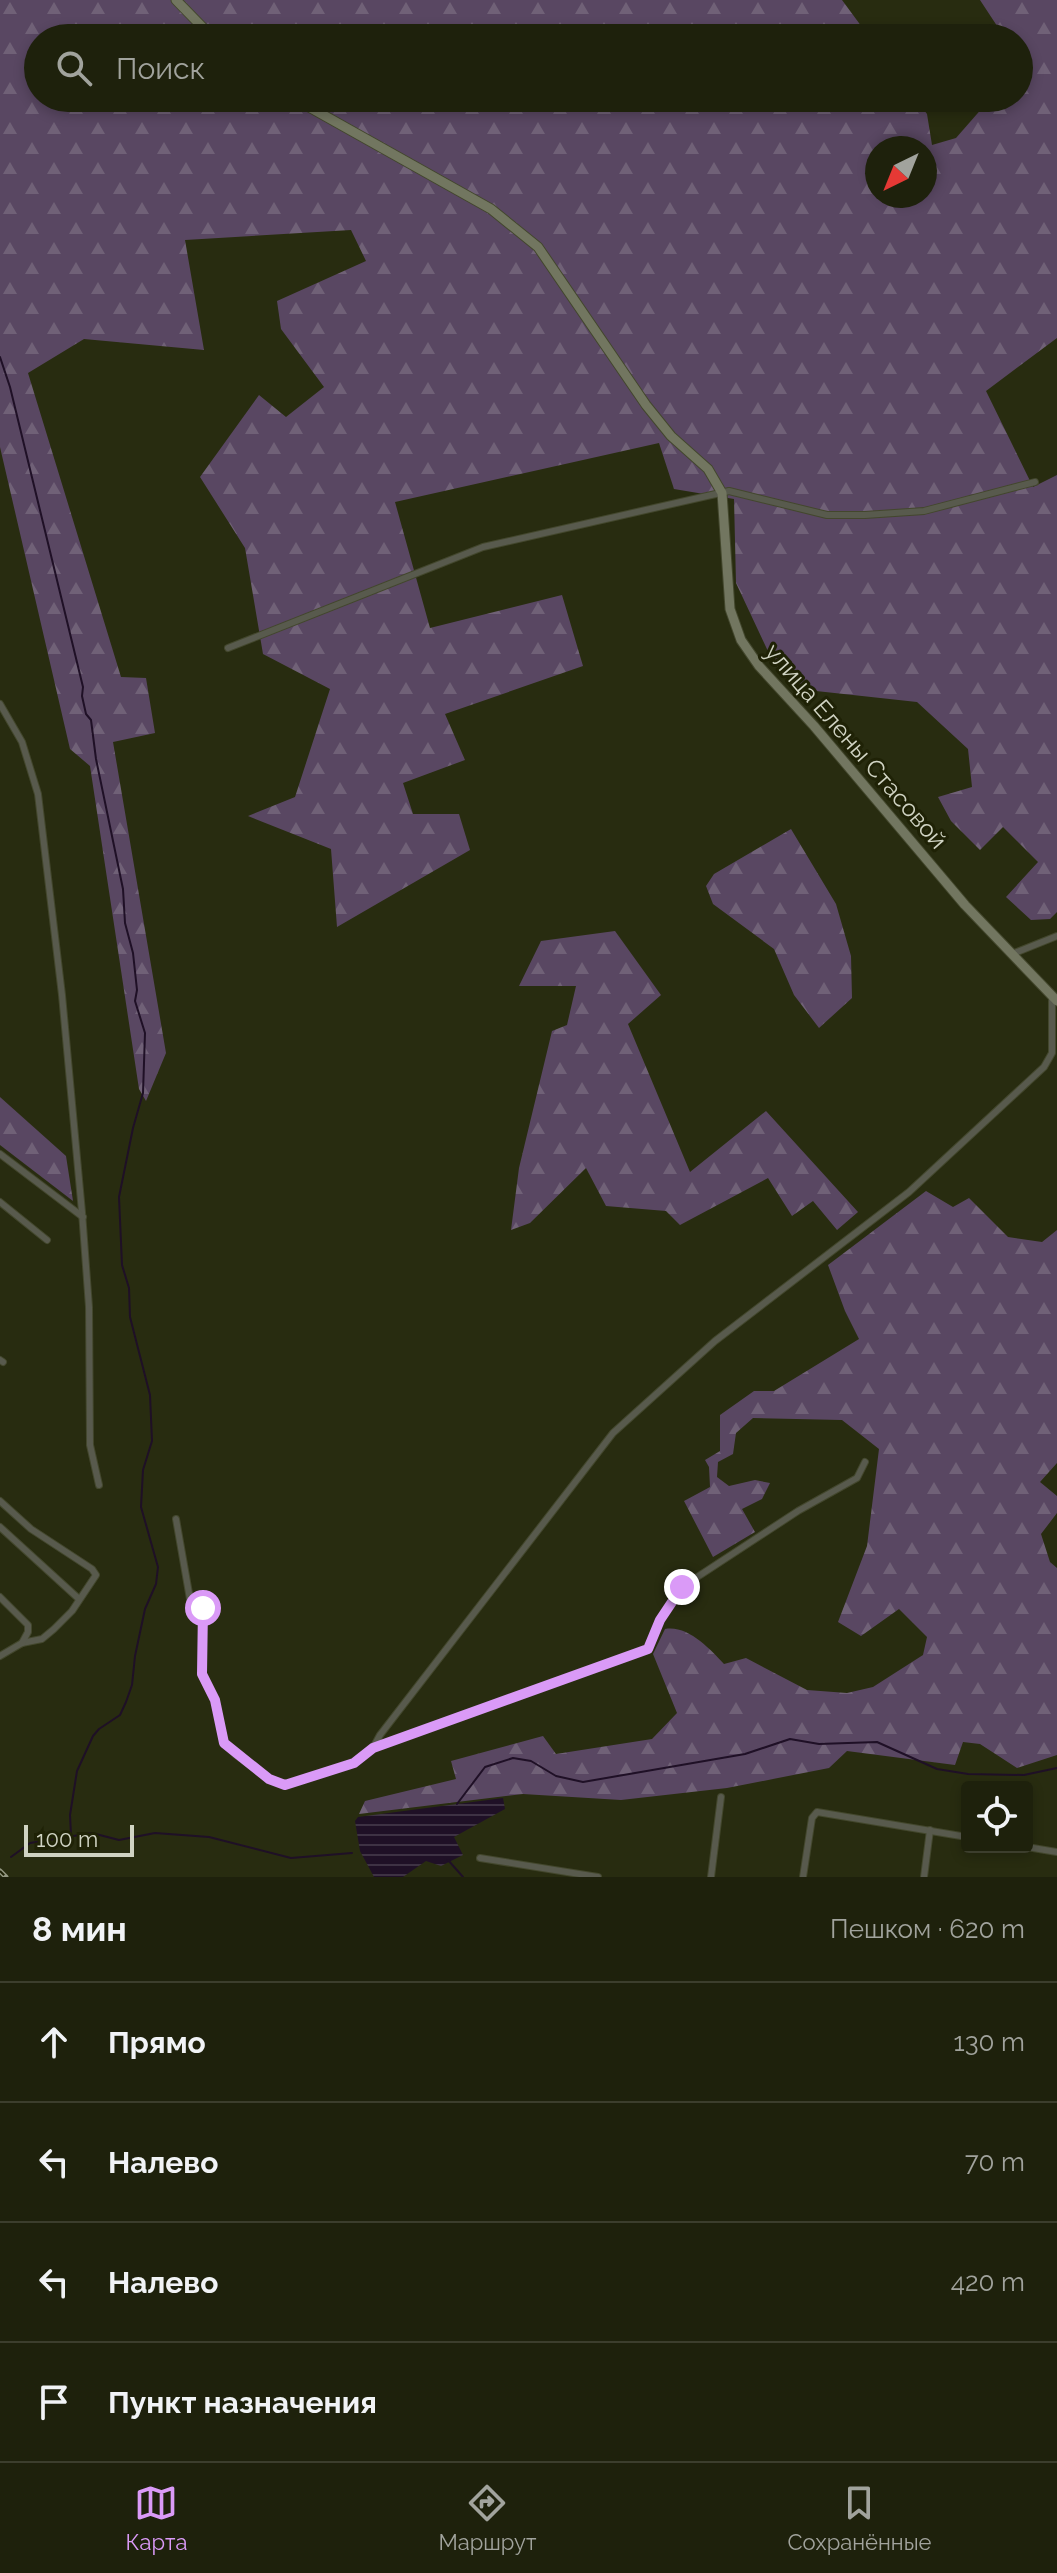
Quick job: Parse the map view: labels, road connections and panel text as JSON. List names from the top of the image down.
{
  "streets": {
    "main road": ["улица Елены Стасовой"]
  },
  "scale_bar": "100 m",
  "north": "bottom left",
  "page": {
    "search": "Поиск",
    "scale": "100 m",
    "heading": ["8 мин", "Пешком · 620 m"],
    "list": [
      ["Прямо", "130 m"],
      ["Налево", "70 m"],
      ["Налево", "420 m"],
      "Пункт назначения"
    ],
    "nav": ["Карта", "Маршрут", "Сохранённые"]
  }
}
